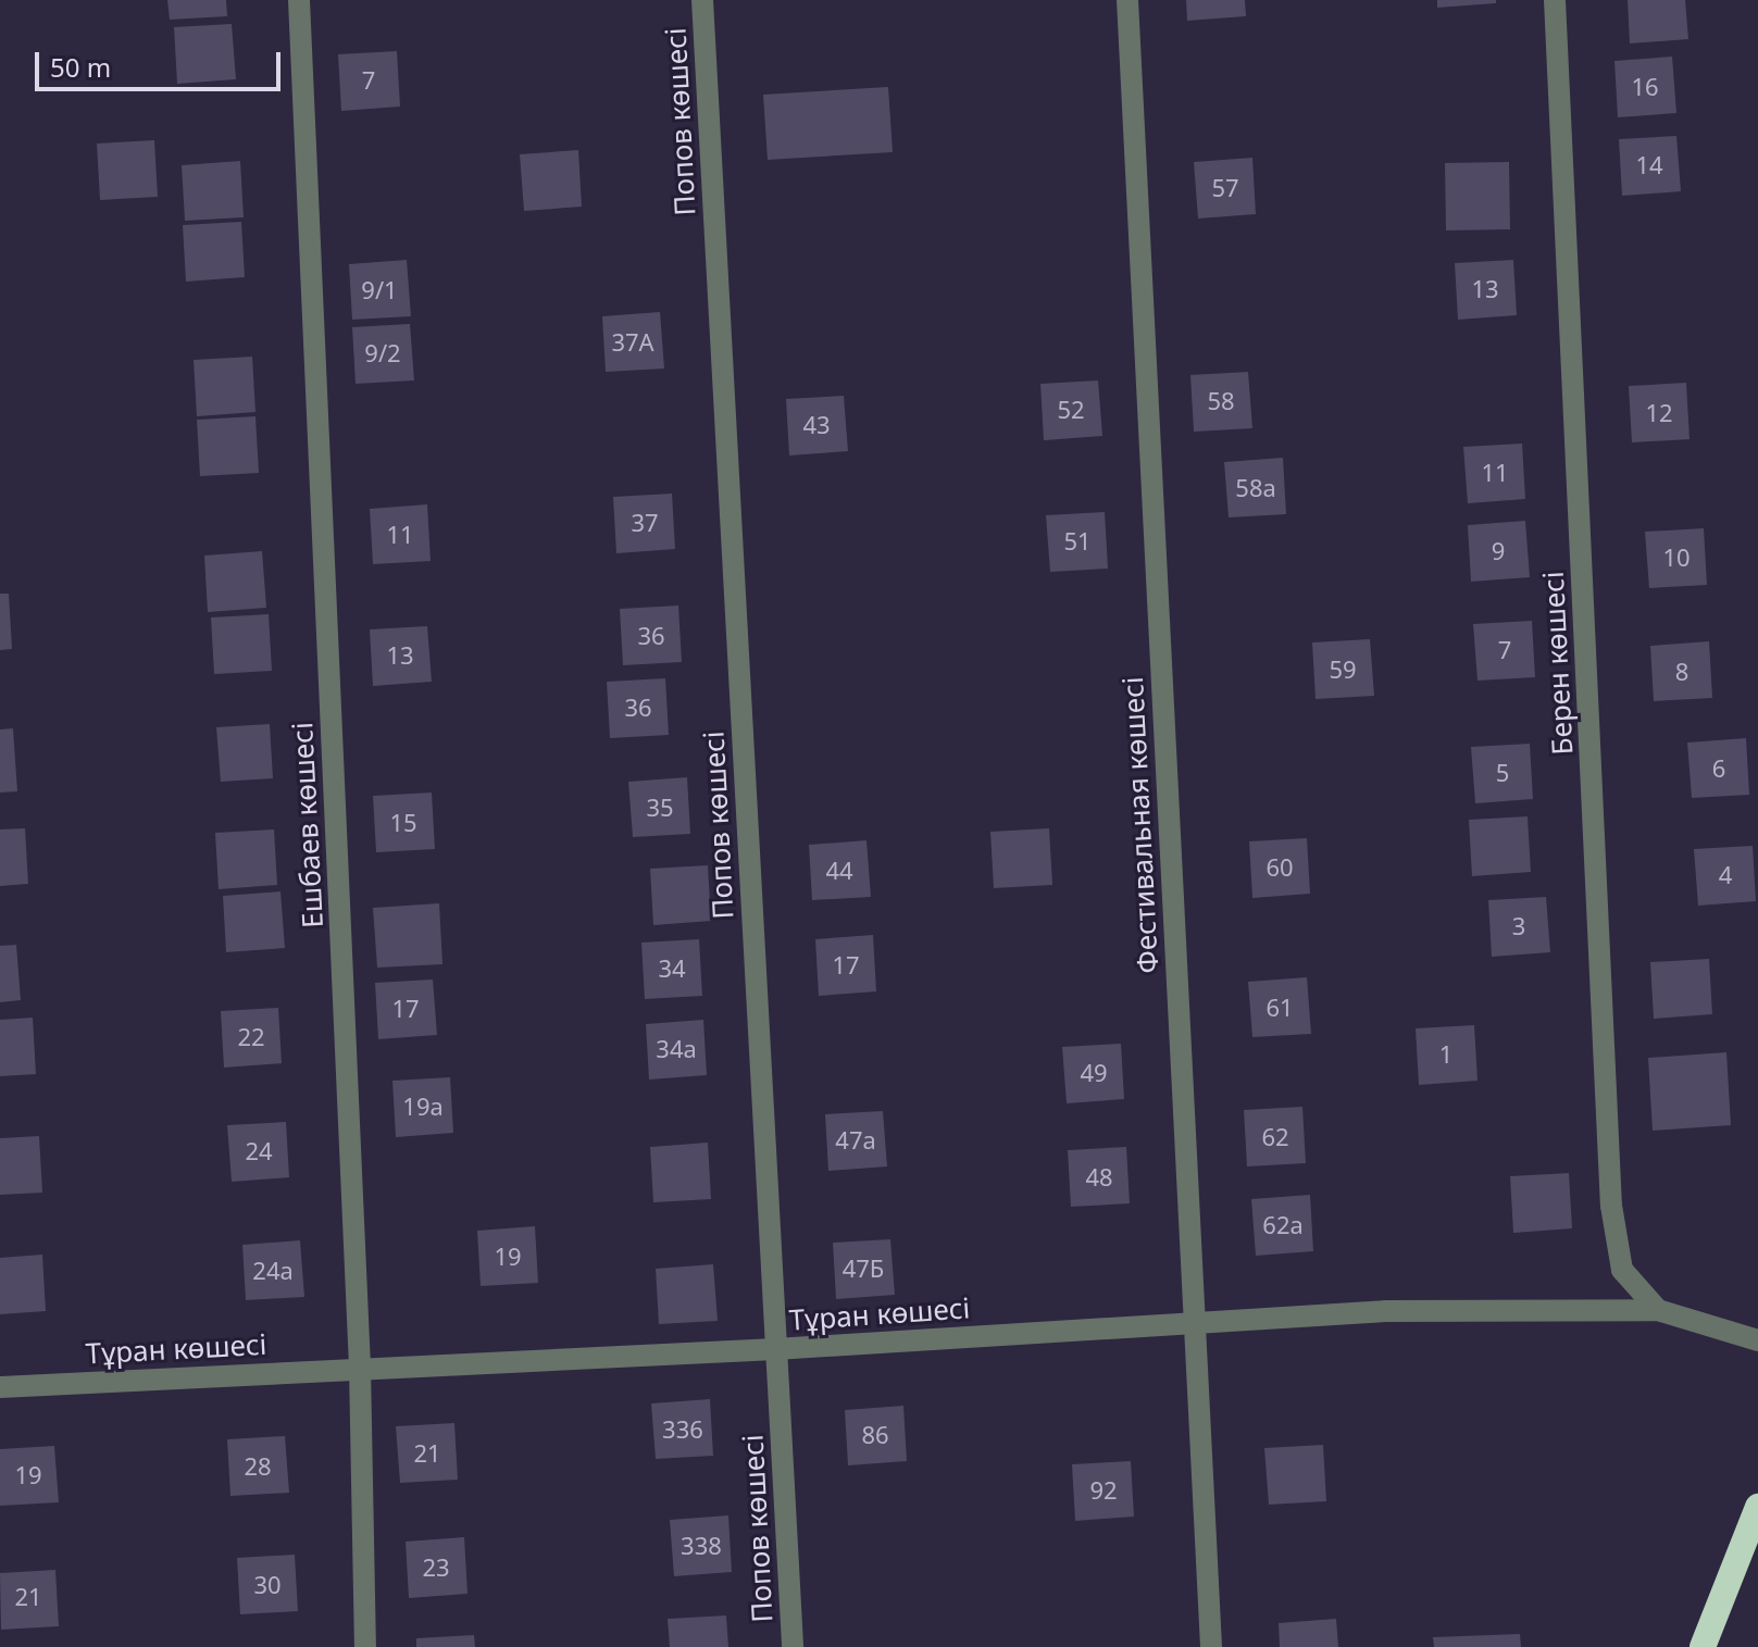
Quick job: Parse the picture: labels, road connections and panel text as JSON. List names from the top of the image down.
{
  "streets": {
    "street": [
      "Попов көшесі",
      "Берен көшесі",
      "Ешбаев көшесі",
      "Фестивальная көшесі",
      "Тұран көшесі"
    ]
  },
  "crossings": [
    ["Попов көшесі", "Тұран көшесі"],
    ["Берен көшесі", "Тұран көшесі"],
    ["Ешбаев көшесі", "Тұран көшесі"],
    ["Фестивальная көшесі", "Тұран көшесі"]
  ],
  "house_numbers": [
    "7",
    "16",
    "14",
    "57",
    "13",
    "9/1",
    "37А",
    "9/2",
    "58",
    "52",
    "12",
    "43",
    "11",
    "58а",
    "37",
    "11",
    "51",
    "9",
    "10",
    "36",
    "7",
    "13",
    "59",
    "8",
    "36",
    "6",
    "5",
    "35",
    "15",
    "60",
    "44",
    "4",
    "3",
    "17",
    "34",
    "61",
    "17",
    "22",
    "34а",
    "1",
    "49",
    "19а",
    "62",
    "47а",
    "24",
    "48",
    "62а",
    "19",
    "47Б",
    "24а",
    "336",
    "86",
    "21",
    "28",
    "19",
    "92",
    "338",
    "23",
    "30",
    "21"
  ],
  "scale_bar": "50 m"
}
